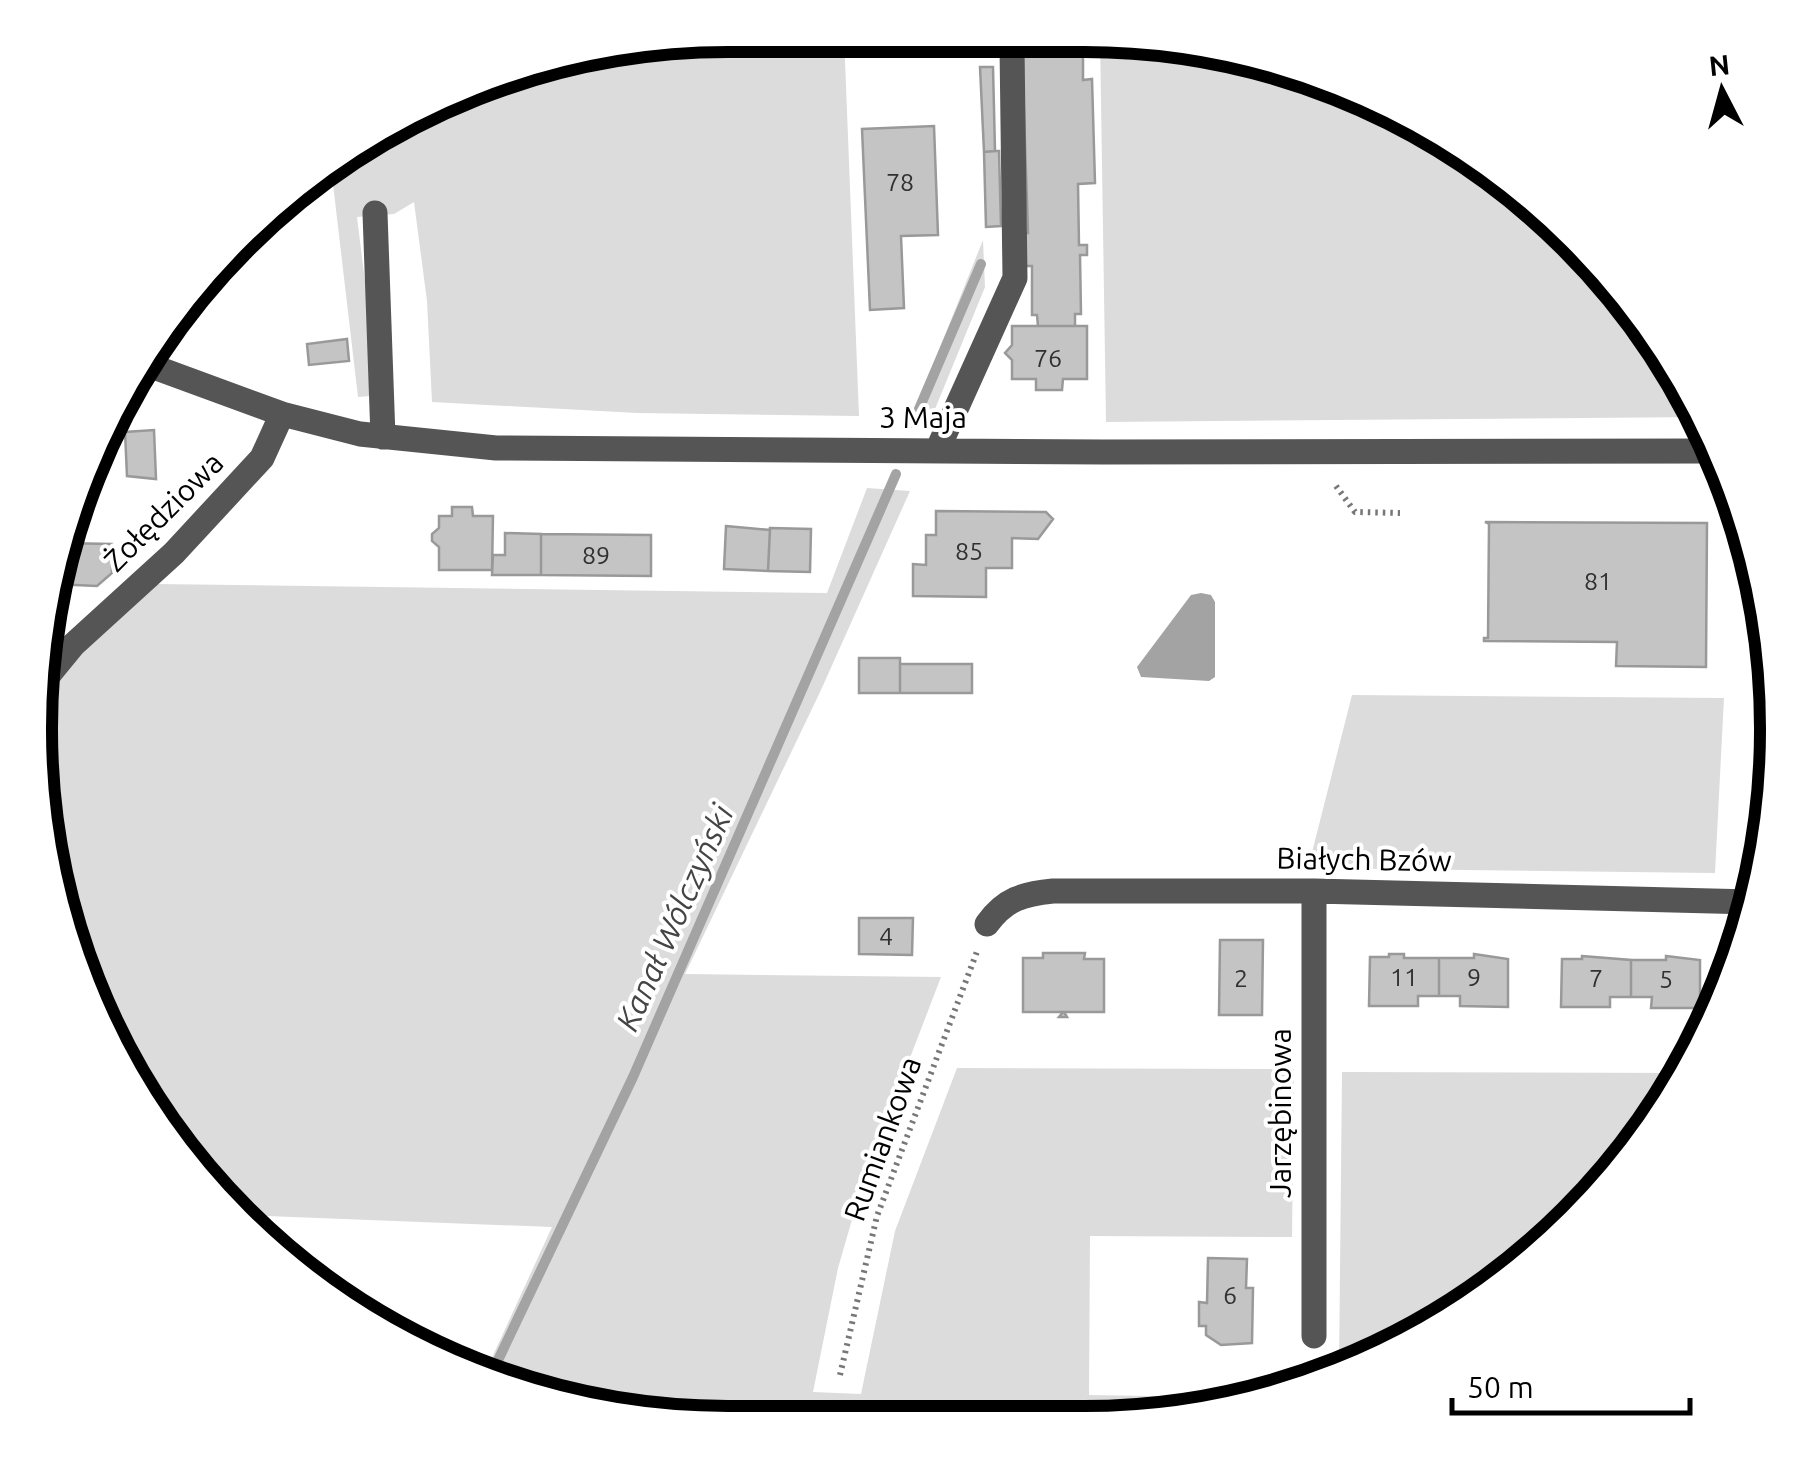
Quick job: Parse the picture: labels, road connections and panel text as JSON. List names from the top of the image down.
{
  "streets": {
    "street": [
      "3 Maja",
      "Żołędziowa",
      "Białych Bzów",
      "Jarzębinowa"
    ],
    "path": ["Rumiankowa"]
  },
  "crossings": [
    ["3 Maja", "Żołędziowa"],
    ["Białych Bzów", "Jarzębinowa"],
    ["Białych Bzów", "Rumiankowa"]
  ],
  "water": ["Kanał Wólczyński"],
  "house_numbers": [
    "78",
    "76",
    "85",
    "89",
    "81",
    "4",
    "11",
    "9",
    "2",
    "7",
    "5",
    "6"
  ],
  "scale_bar": "50 m",
  "north": "top"
}
